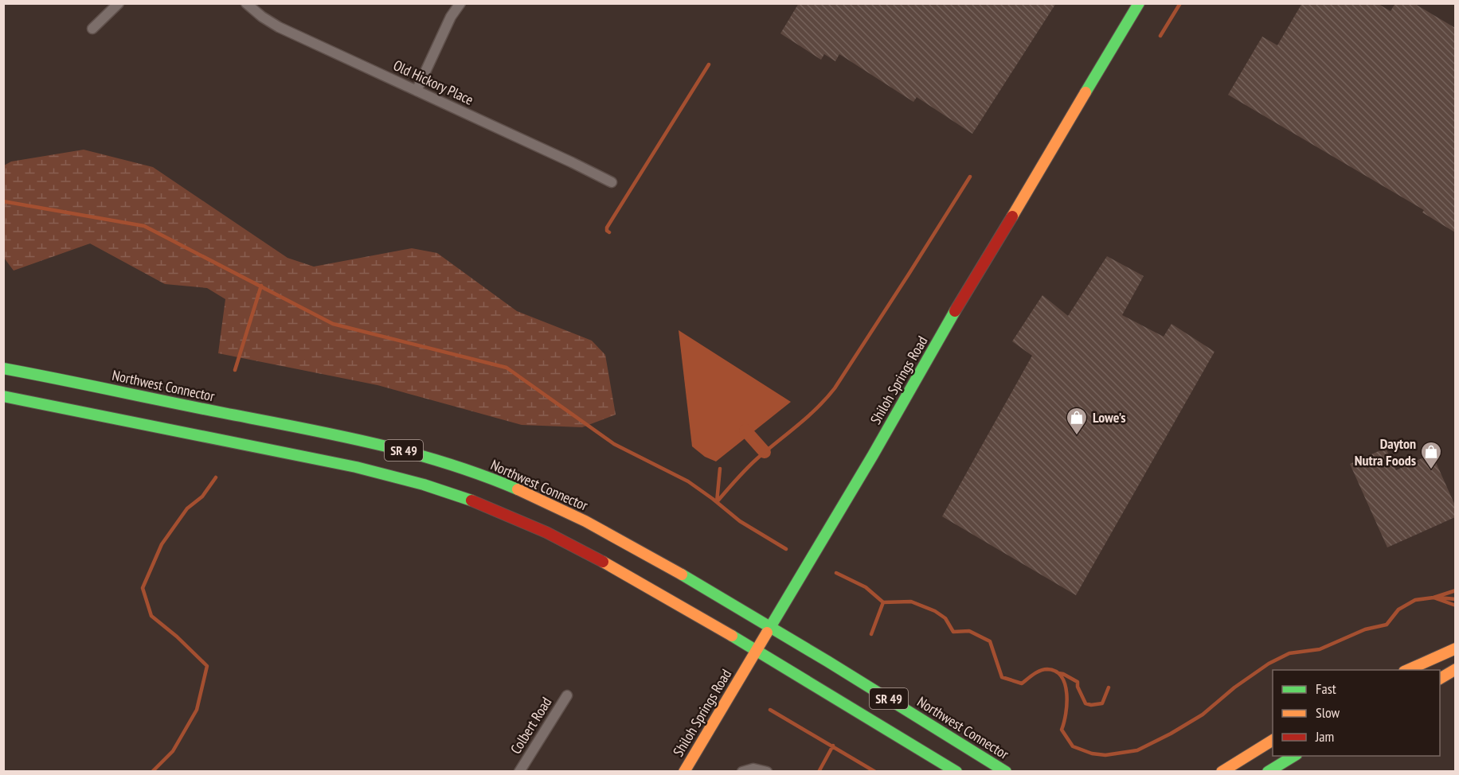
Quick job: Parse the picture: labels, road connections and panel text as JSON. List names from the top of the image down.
{
  "streets": {
    "main road": ["Shiloh Springs Road", "Northwest Connector", "SR 49"],
    "street": ["Old Hickory Place", "Colbert Road"]
  },
  "crossings": [
    ["Shiloh Springs Road", "Northwest Connector"],
    ["Shiloh Springs Road", "SR 49"]
  ],
  "places": {
    "shop": ["Lowe's", "Dayton Nutra Foods"]
  },
  "legend": ["Fast", "Slow", "Jam"]
}
